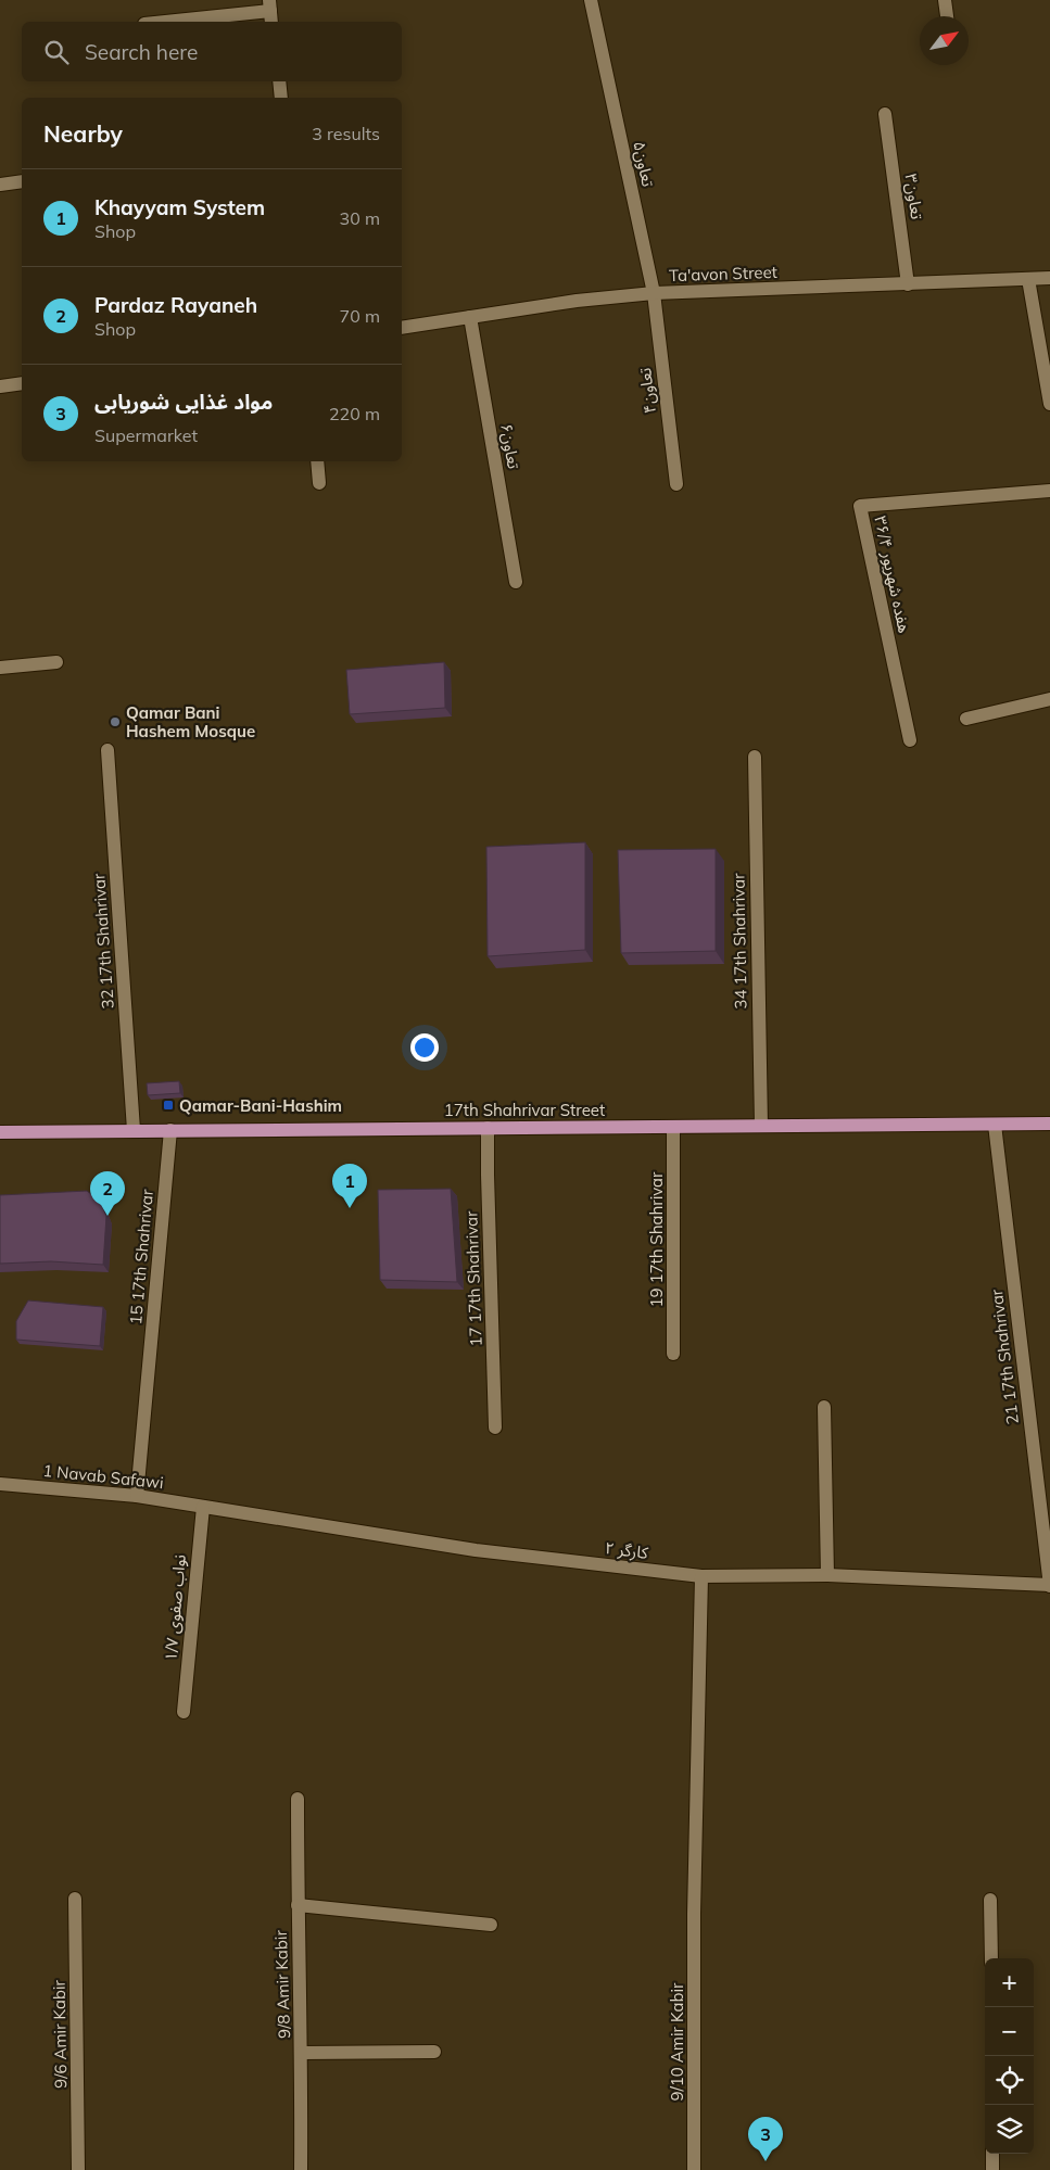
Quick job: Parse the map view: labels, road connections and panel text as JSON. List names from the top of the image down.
{
  "streets": {
    "main road": ["17th Shahrivar Street"],
    "street": [
      "تعاون۵",
      "تعاون۳",
      "Ta'avon Street",
      "تعاون۴",
      "تعاون۶",
      "هفده شهریور ۳۶/۴",
      "32 17th Shahrivar",
      "34 17th Shahrivar",
      "19 17th Shahrivar",
      "15 17th Shahrivar",
      "17 17th Shahrivar",
      "21 17th Shahrivar",
      "1 Navab Safawi",
      "کارگر ۲",
      "نواب صفوی ۱/۷",
      "9/8 Amir Kabir",
      "9/6 Amir Kabir",
      "9/10 Amir Kabir"
    ]
  },
  "crossings": [
    ["تعاون۵", "Ta'avon Street"],
    ["تعاون۵", "تعاون۴"],
    ["تعاون۳", "Ta'avon Street"],
    ["Ta'avon Street", "تعاون۴"],
    ["Ta'avon Street", "تعاون۶"],
    ["32 17th Shahrivar", "17th Shahrivar Street"],
    ["34 17th Shahrivar", "17th Shahrivar Street"],
    ["17th Shahrivar Street", "19 17th Shahrivar"],
    ["17th Shahrivar Street", "15 17th Shahrivar"],
    ["17th Shahrivar Street", "17 17th Shahrivar"],
    ["17th Shahrivar Street", "21 17th Shahrivar"],
    ["15 17th Shahrivar", "1 Navab Safawi"],
    ["21 17th Shahrivar", "کارگر ۲"],
    ["1 Navab Safawi", "کارگر ۲"],
    ["1 Navab Safawi", "نواب صفوی ۱/۷"],
    ["کارگر ۲", "نواب صفوی ۱/۷"],
    ["کارگر ۲", "9/10 Amir Kabir"]
  ],
  "places": {
    "other": ["Qamar Bani Hashem Mosque"],
    "transit": ["Qamar-Bani-Hashim"]
  },
  "north": "top right",
  "page": {
    "search": "Search here",
    "heading": ["Nearby", "3 results"],
    "list": [
      {
        "mark": "1",
        "name": "Khayyam System",
        "note": "Shop",
        "value": "30 m"
      },
      {
        "mark": "2",
        "name": "Pardaz Rayaneh",
        "note": "Shop",
        "value": "70 m"
      },
      {
        "mark": "3",
        "name": "مواد غذایی شوریابی",
        "note": "Supermarket",
        "value": "220 m"
      }
    ],
    "pins": ["1", "2", "3"],
    "map_buttons": ["+", "−"]
  }
}
